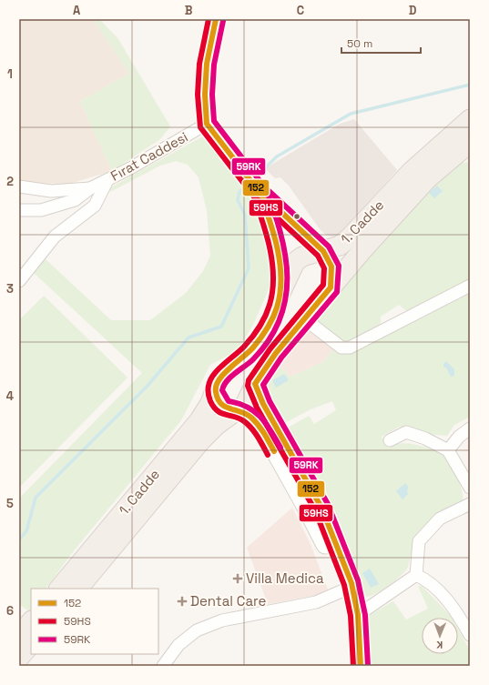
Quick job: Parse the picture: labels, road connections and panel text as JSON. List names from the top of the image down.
{
  "streets": {
    "main road": ["1. Cadde"],
    "street": ["Fırat Caddesi"]
  },
  "places": {
    "health": ["Villa Medica", "Dental Care"]
  },
  "lines": ["transit line 152", "transit line 59HS", "transit line 59RK"],
  "legend": ["152", "59HS", "59RK"],
  "scale_bar": "50 m",
  "north": "bottom",
  "grid": {
    "columns": [
      "A",
      "B",
      "C",
      "D"
    ],
    "rows": [
      "1",
      "2",
      "3",
      "4",
      "5",
      "6"
    ]
  }
}
